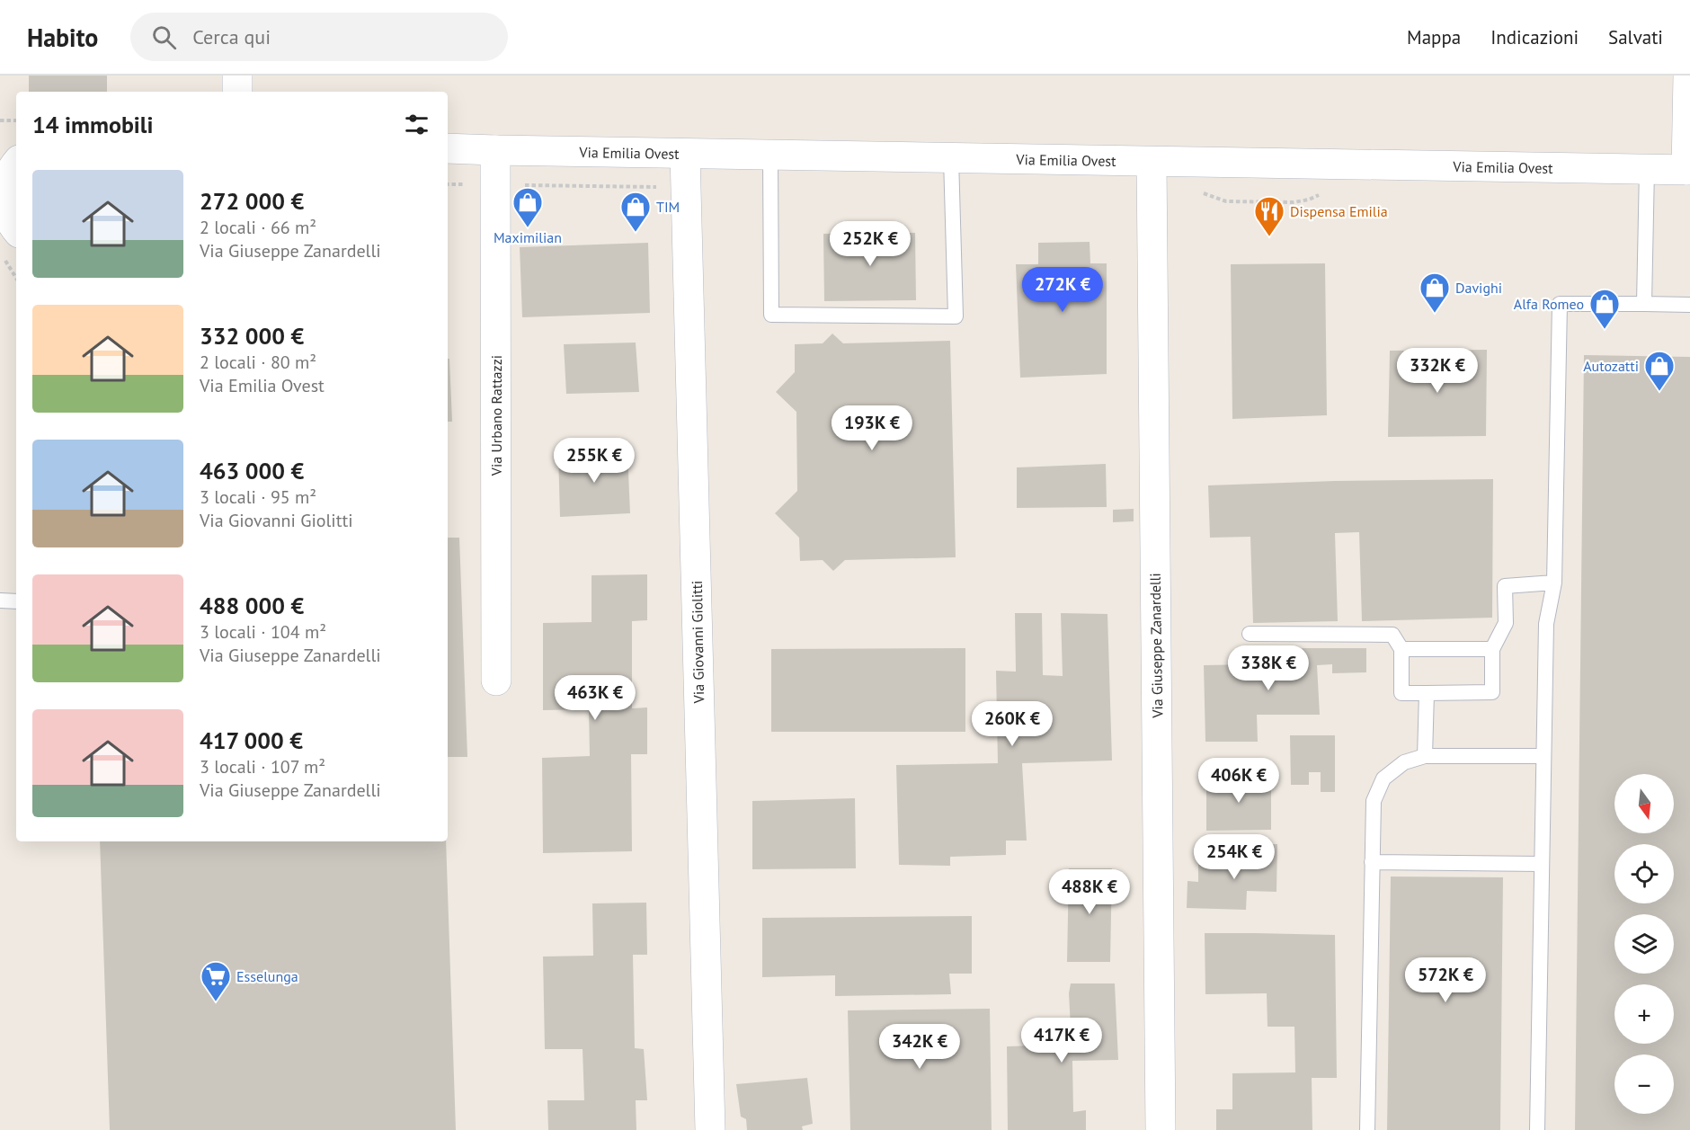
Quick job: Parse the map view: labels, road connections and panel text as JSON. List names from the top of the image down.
{
  "streets": {
    "street": [
      "Via Emilia Ovest",
      "Via Urbano Rattazzi",
      "Via Giovanni Giolitti",
      "Via Giuseppe Zanardelli"
    ]
  },
  "crossings": [
    ["Via Emilia Ovest", "Via Urbano Rattazzi"],
    ["Via Emilia Ovest", "Via Giovanni Giolitti"],
    ["Via Emilia Ovest", "Via Giuseppe Zanardelli"]
  ],
  "places": {
    "shop": [
      "Maximilian",
      "TIM",
      "Davighi",
      "Alfa Romeo",
      "Autozatti"
    ],
    "restaurant": ["Dispensa Emilia"],
    "supermarket": ["Esselunga"]
  },
  "north": "bottom",
  "page": {
    "header": "Habito",
    "search": "Cerca qui",
    "nav": ["Mappa", "Indicazioni", "Salvati"],
    "heading": "14 immobili",
    "list": [
      {
        "name": "272 000 €",
        "note": "2 locali · 66 m² · Via Giuseppe Zanardelli"
      },
      {
        "name": "332 000 €",
        "note": "2 locali · 80 m² · Via Emilia Ovest"
      },
      {
        "name": "463 000 €",
        "note": "3 locali · 95 m² · Via Giovanni Giolitti"
      },
      {
        "name": "488 000 €",
        "note": "3 locali · 104 m² · Via Giuseppe Zanardelli"
      },
      {
        "name": "417 000 €",
        "note": "3 locali · 107 m² · Via Giuseppe Zanardelli"
      }
    ],
    "price": [
      "252K €",
      "272K €",
      "332K €",
      "193K €",
      "255K €",
      "338K €",
      "463K €",
      "260K €",
      "406K €",
      "254K €",
      "488K €",
      "572K €",
      "417K €",
      "342K €"
    ],
    "map_buttons": ["+", "−"]
  }
}
